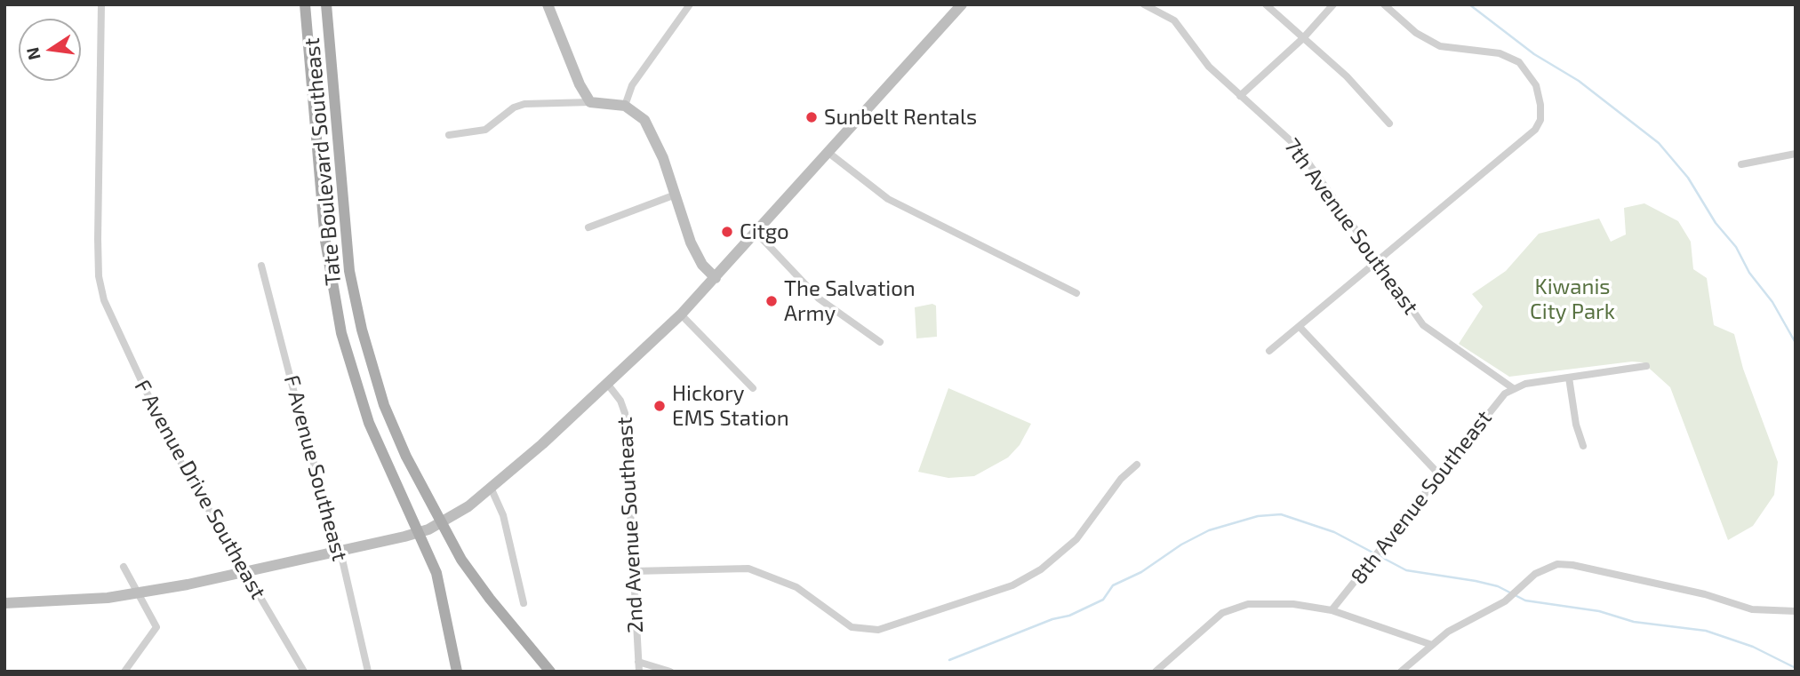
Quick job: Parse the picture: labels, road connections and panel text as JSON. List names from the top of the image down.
{
  "streets": {
    "main road": ["Tate Boulevard Southeast"],
    "street": [
      "7th Avenue Southeast",
      "F Avenue Southeast",
      "F Avenue Drive Southeast",
      "8th Avenue Southeast",
      "2nd Avenue Southeast"
    ]
  },
  "crossings": [
    ["7th Avenue Southeast", "8th Avenue Southeast"]
  ],
  "parks": ["Kiwanis City Park"],
  "places": [
    "Sunbelt Rentals",
    "Citgo",
    "The Salvation Army",
    "Hickory EMS Station"
  ],
  "north": "left"
}
